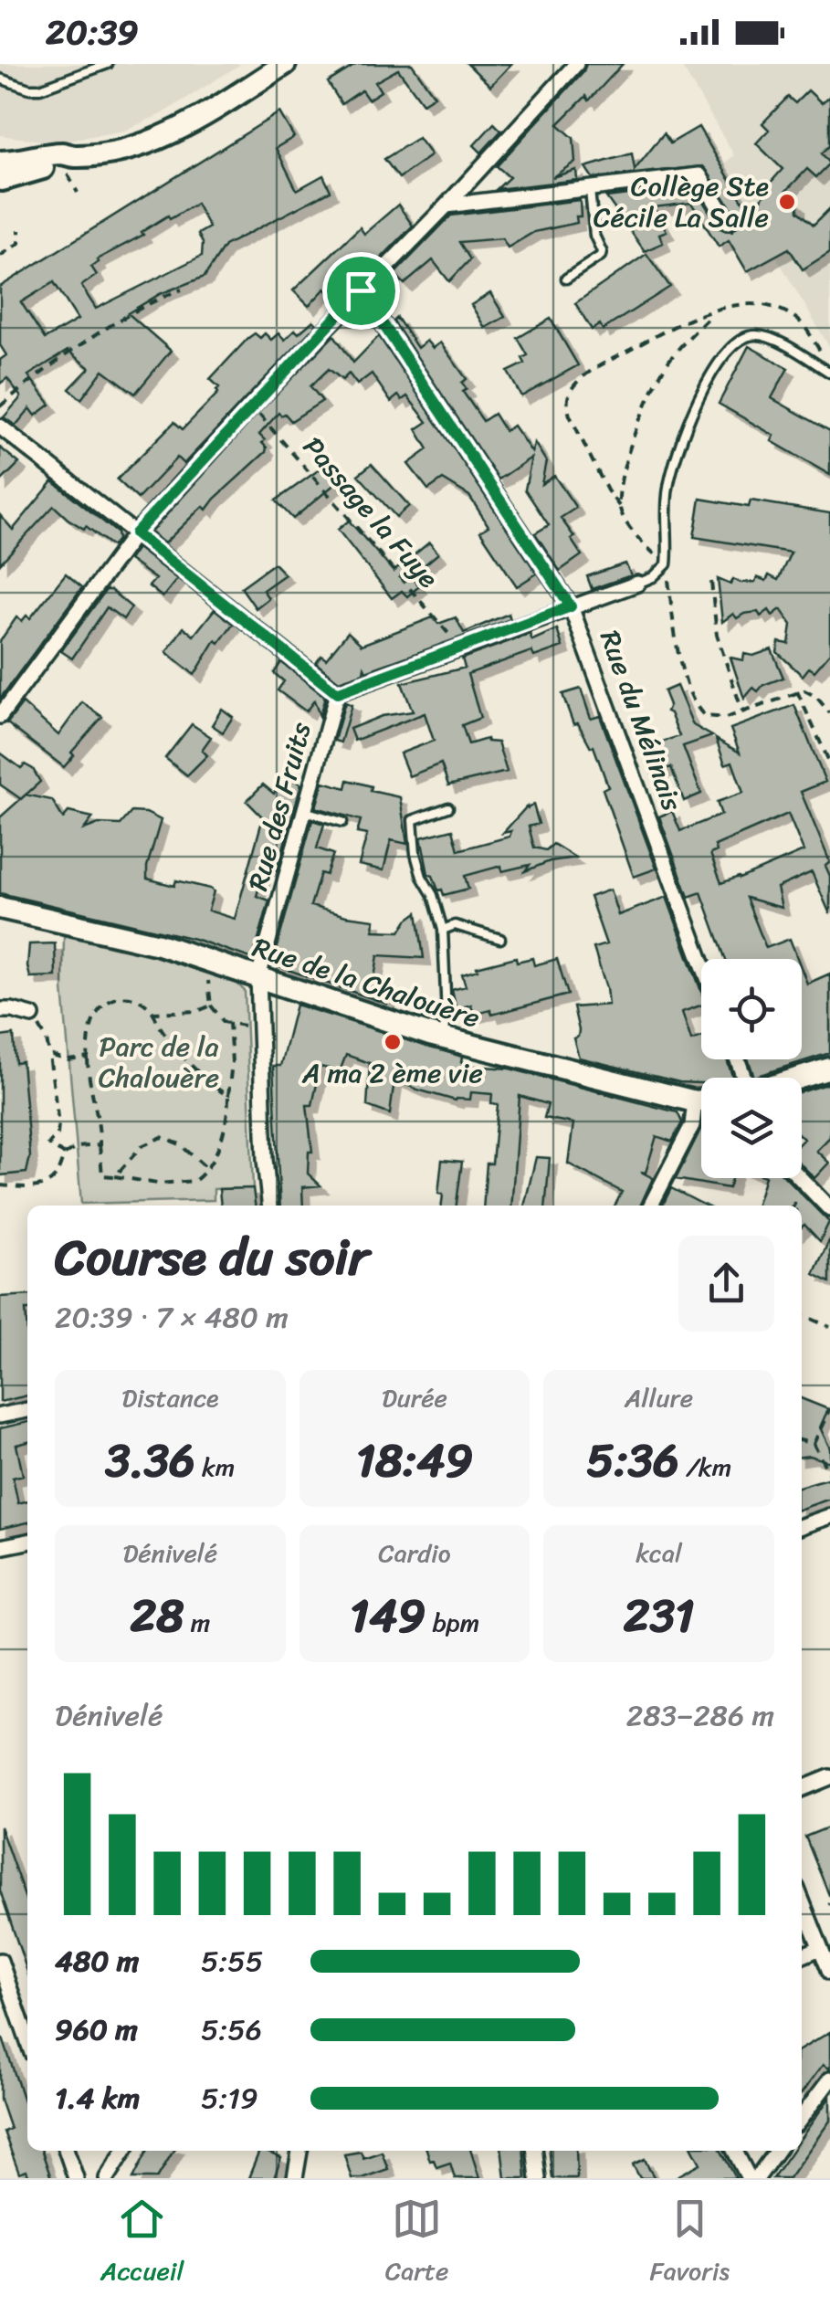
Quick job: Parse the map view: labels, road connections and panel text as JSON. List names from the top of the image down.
{
  "streets": {
    "street": ["Rue du Mélinais", "Rue des Fruits", "Rue de la Chalouère"],
    "path": ["Passage la Fuye"]
  },
  "crossings": [
    ["Rue du Mélinais", "Rue des Fruits"],
    ["Rue des Fruits", "Rue de la Chalouère"]
  ],
  "parks": ["Parc de la Chalouère"],
  "places": ["Collège Ste Cécile La Salle", "A ma 2 ème vie"],
  "page": {
    "status": "20:39",
    "heading": ["Course du soir", "20:39 · 7 × 480 m"],
    "stats": [
      ["Distance", "3.36 km"],
      ["Durée", "18:49"],
      ["Allure", "5:36 /km"],
      ["Dénivelé", "28 m"],
      ["Cardio", "149 bpm"],
      ["kcal", "231"]
    ],
    "chart": ["Dénivelé", "283–286 m"],
    "list": [
      {
        "name": "480 m",
        "note": "5:55"
      },
      {
        "name": "960 m",
        "note": "5:56"
      },
      {
        "name": "1.4 km",
        "note": "5:19"
      }
    ],
    "tabs": ["Accueil", "Carte", "Favoris"]
  }
}
